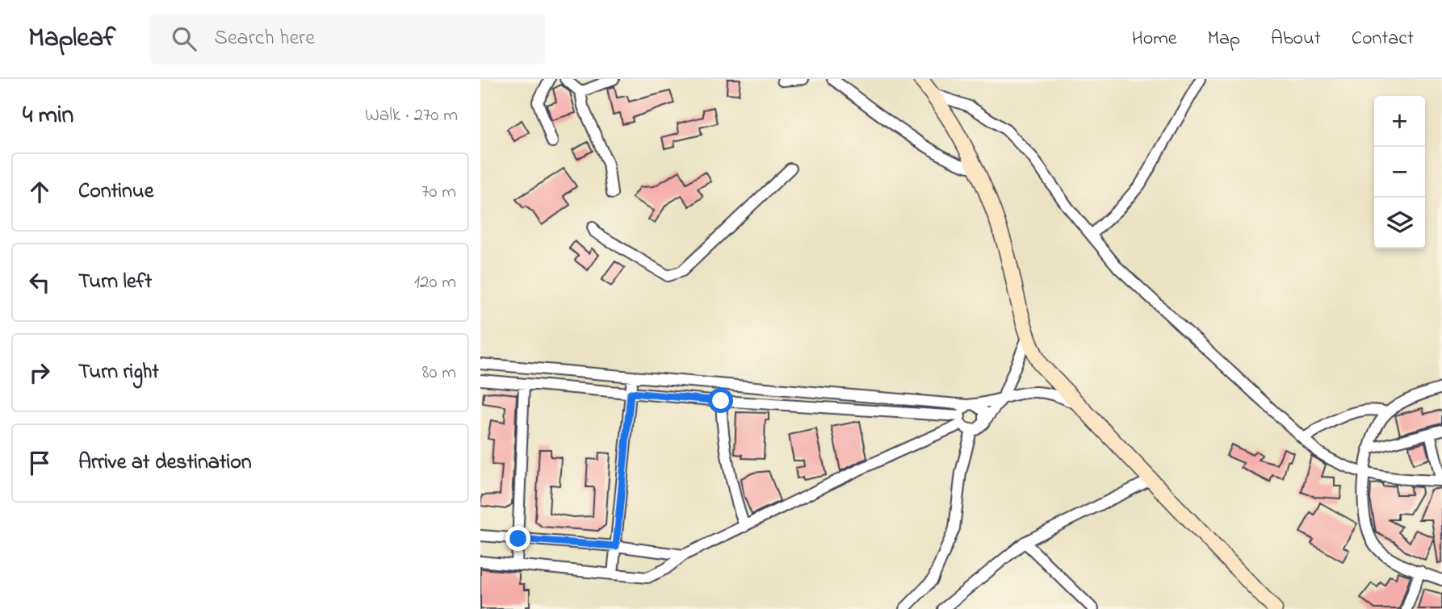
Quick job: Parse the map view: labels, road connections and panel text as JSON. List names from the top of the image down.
{
  "page": {
    "header": "Mapleaf",
    "search": "Search here",
    "nav": [
      "Home",
      "Map",
      "About",
      "Contact"
    ],
    "heading": ["4 min", "Walk · 270 m"],
    "map_buttons": ["+", "−"],
    "list": [
      ["Continue", "70 m"],
      ["Turn left", "120 m"],
      ["Turn right", "80 m"],
      "Arrive at destination"
    ]
  }
}
